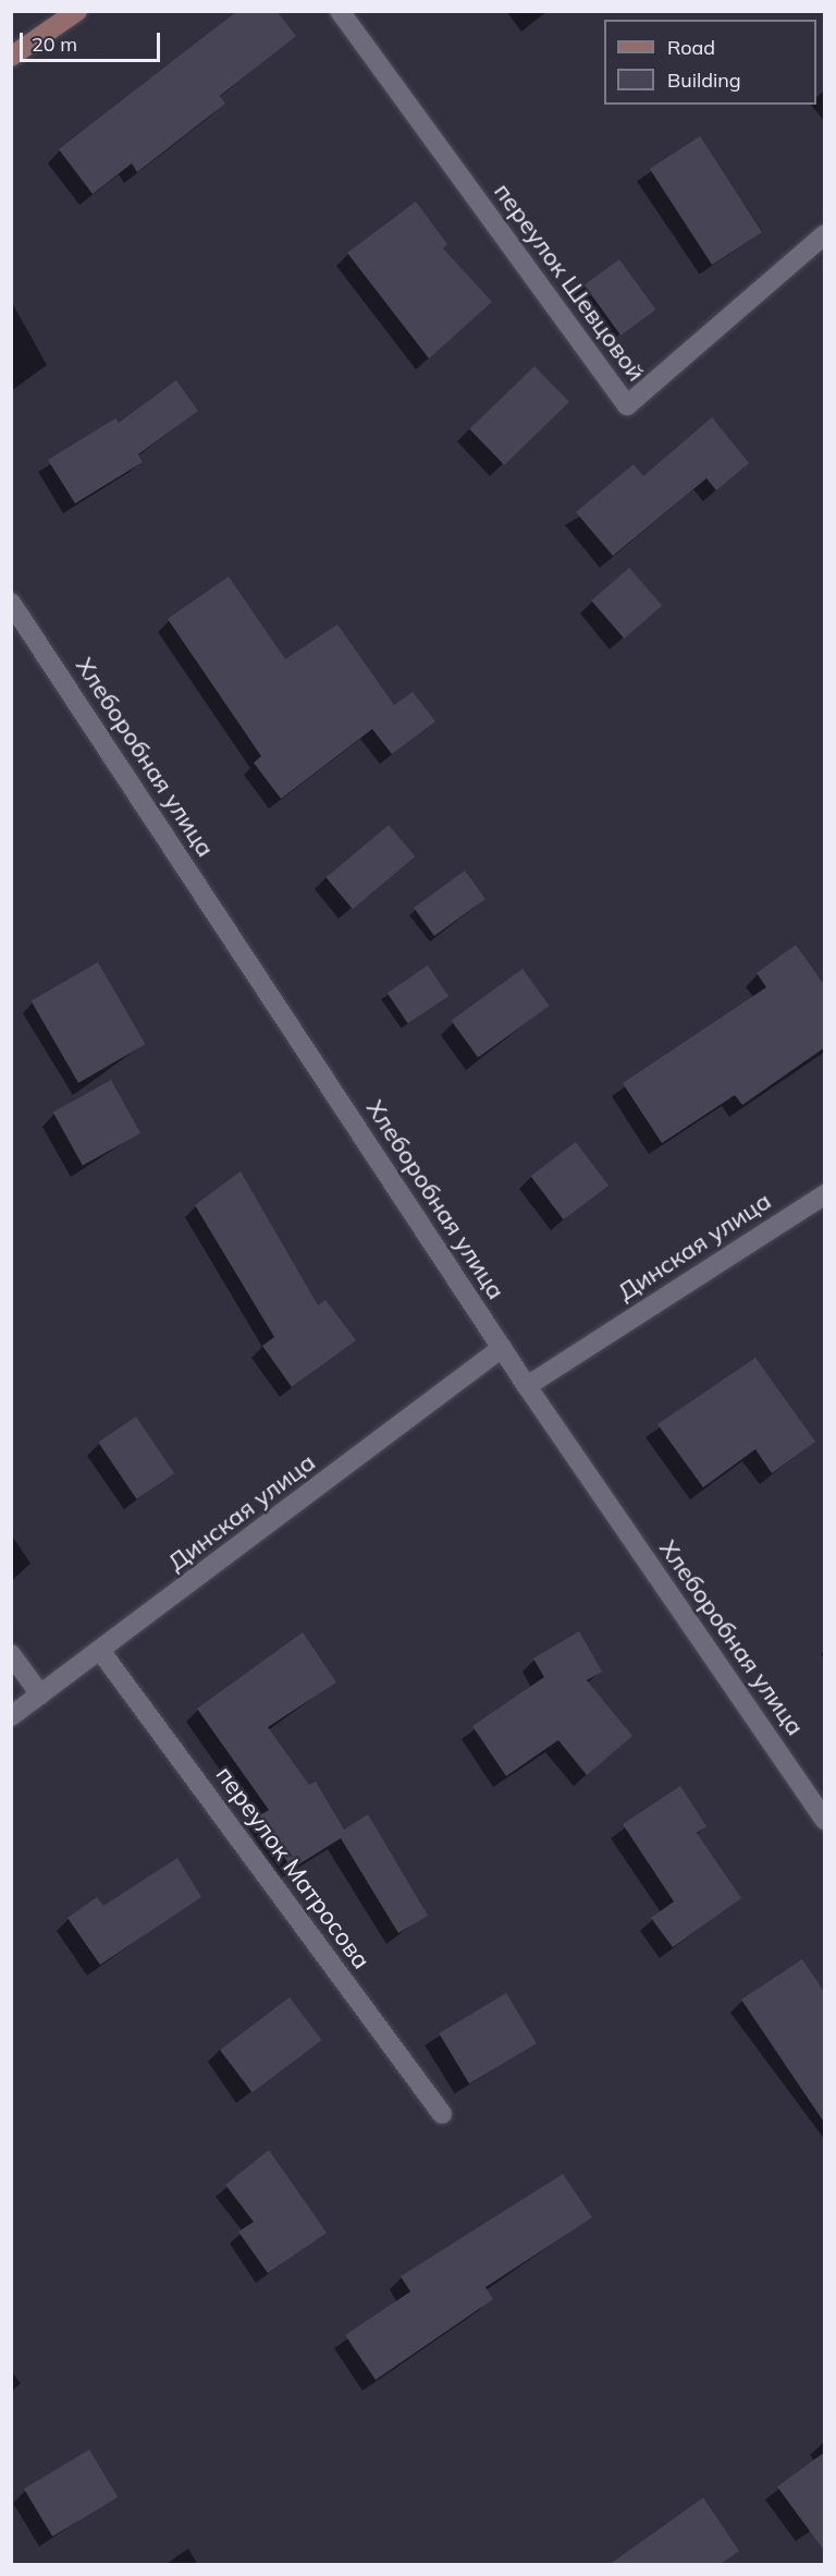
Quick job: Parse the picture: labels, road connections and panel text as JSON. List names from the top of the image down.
{
  "streets": {
    "street": [
      "переулок Шевцовой",
      "Хлеборобная улица",
      "Динская улица",
      "переулок Матросова"
    ]
  },
  "crossings": [
    ["Хлеборобная улица", "Динская улица"],
    ["Динская улица", "переулок Матросова"]
  ],
  "legend": ["Road", "Building"],
  "scale_bar": "20 m"
}
